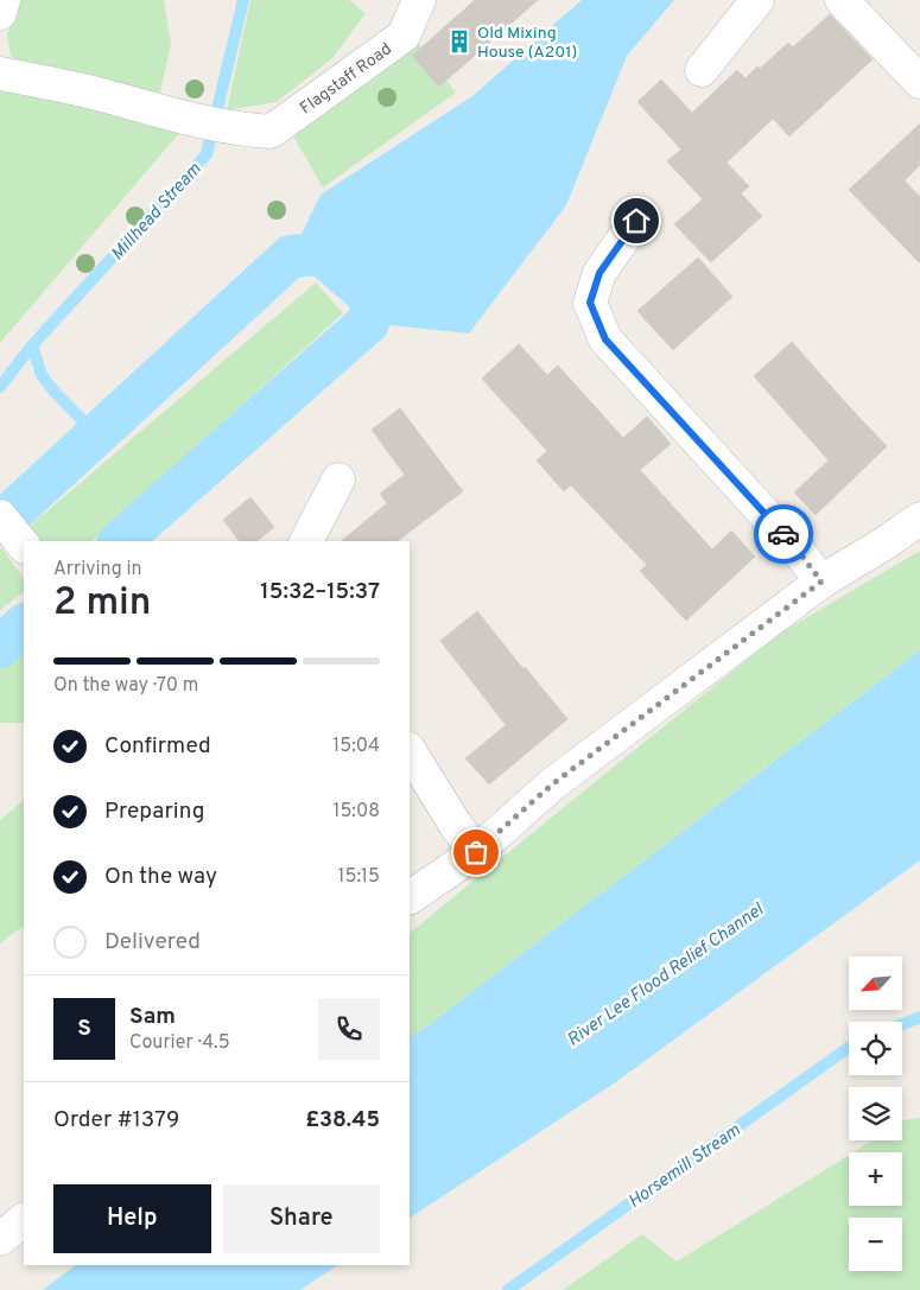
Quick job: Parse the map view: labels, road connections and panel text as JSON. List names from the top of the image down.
{
  "streets": {
    "street": ["Flagstaff Road"]
  },
  "water": ["Millhead Stream", "River Lee Flood Relief Channel", "Horsemill Stream"],
  "places": {
    "building": ["Old Mixing House (A201)"]
  },
  "north": "bottom left",
  "page": {
    "heading": ["2 min", "Arriving in", "15:32–15:37"],
    "panel": [
      "Sam",
      "Courier · 4.5",
      "Order #1379",
      "£38.45"
    ],
    "bar": "On the way · 70 m",
    "list": [
      ["Confirmed", "15:04"],
      ["Preparing", "15:08"],
      ["On the way", "15:15"],
      "Delivered"
    ],
    "map_buttons": ["+", "−"],
    "round": "S",
    "buttons": ["Help", "Share"]
  }
}
